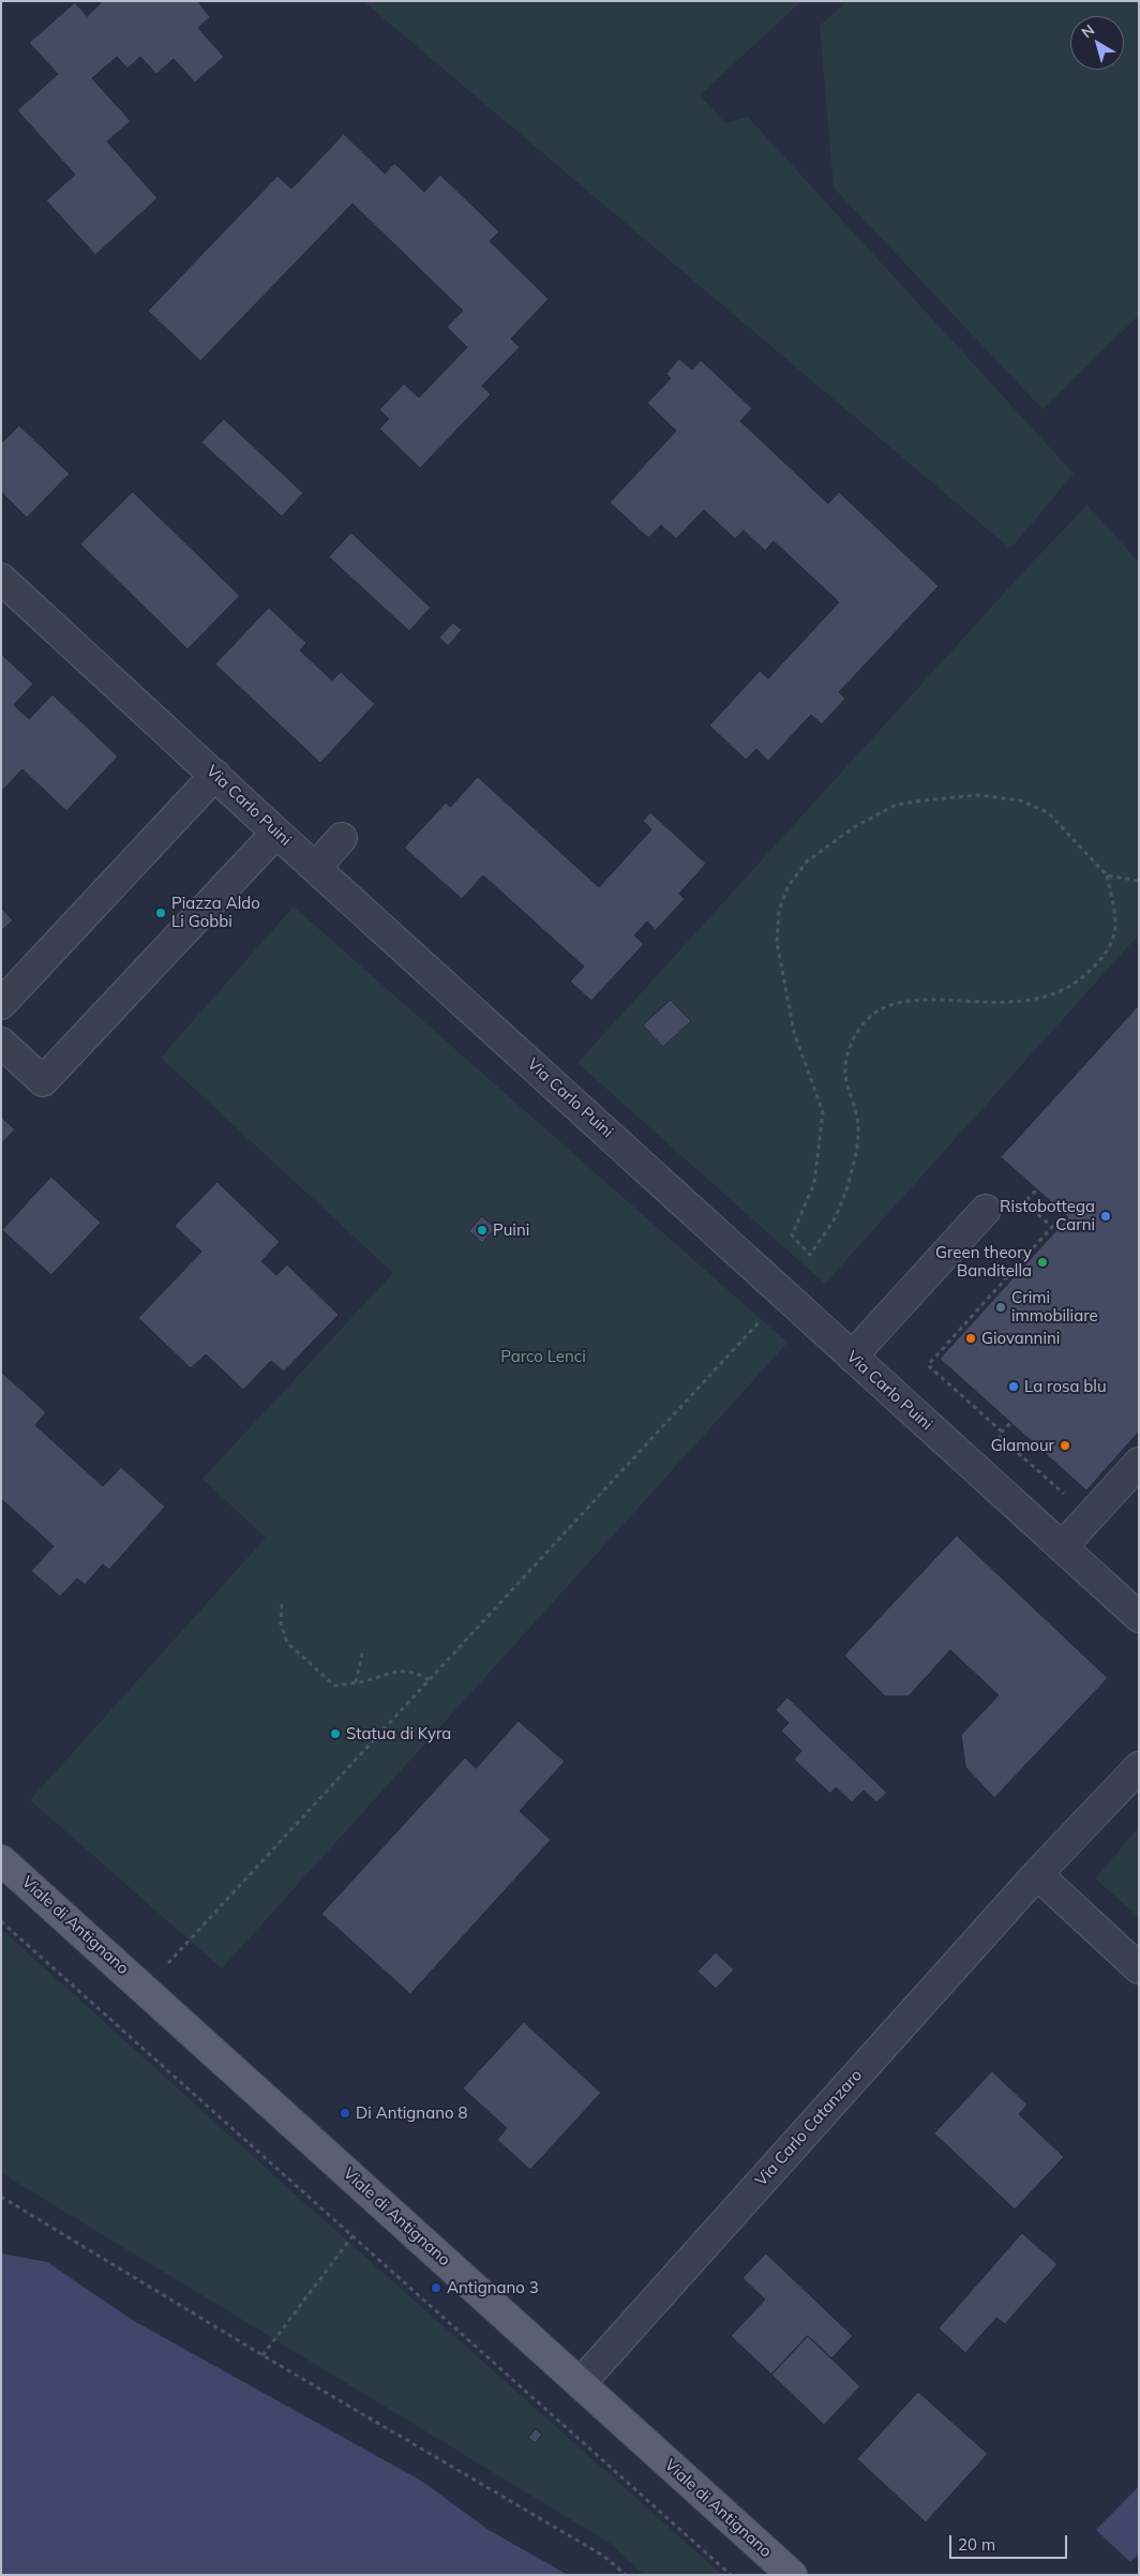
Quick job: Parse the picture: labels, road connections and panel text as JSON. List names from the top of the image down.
{
  "streets": {
    "main road": ["Viale di Antignano"],
    "street": ["Via Carlo Puini", "Via Carlo Catanzaro"]
  },
  "crossings": [
    ["Viale di Antignano", "Via Carlo Catanzaro"]
  ],
  "parks": ["Parco Lenci"],
  "places": [
    "Piazza Aldo Li Gobbi",
    "Ristobottega Carni",
    "Puini",
    "Green theory Banditella",
    "Crimi immobiliare",
    "Giovannini",
    "La rosa blu",
    "Glamour",
    "Statua di Kyra",
    "Di Antignano 8",
    "Antignano 3"
  ],
  "scale_bar": "20 m",
  "north": "top left"
}
